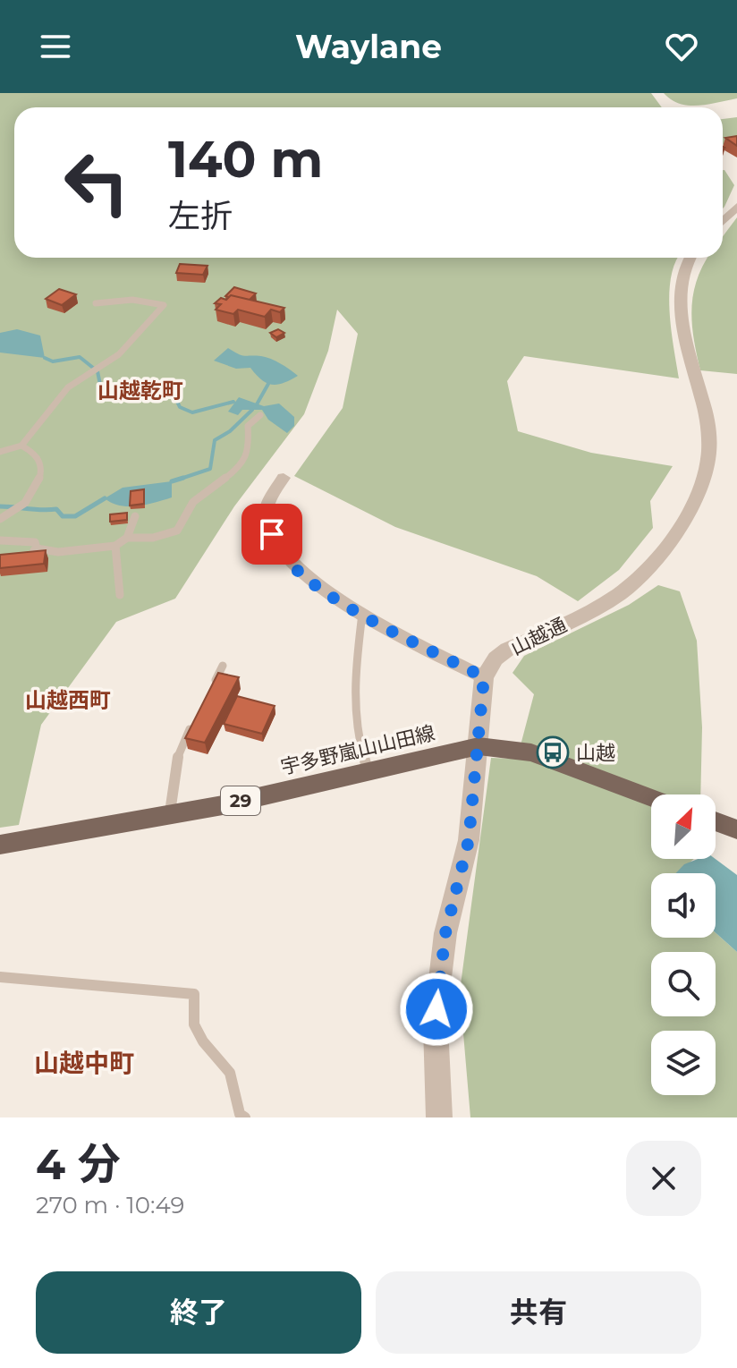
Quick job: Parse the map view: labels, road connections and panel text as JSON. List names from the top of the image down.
{
  "streets": {
    "main road": ["宇多野嵐山山田線", "29"],
    "street": ["山越通"]
  },
  "districts": ["山越乾町", "山越西町", "山越中町"],
  "places": {
    "bus stop": ["山越"]
  },
  "north": "top right",
  "page": {
    "header": "Waylane",
    "turn": ["140 m", "左折"],
    "heading": ["4 分", "270 m · 10:49"],
    "buttons": ["終了", "共有"]
  }
}
